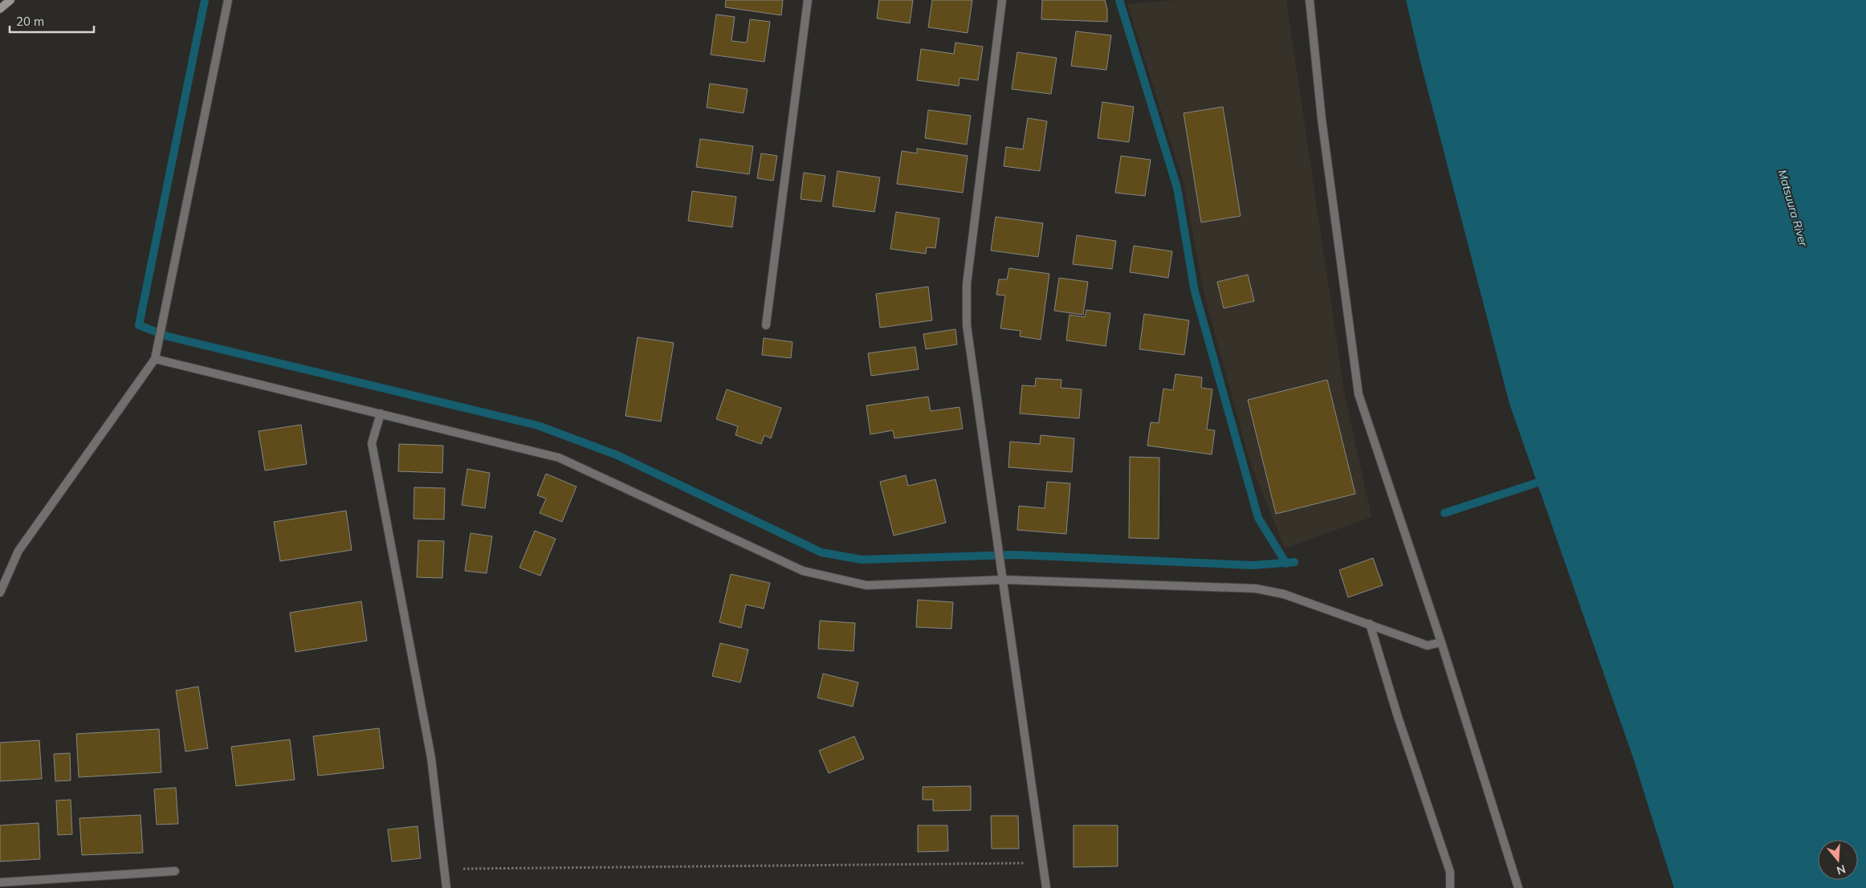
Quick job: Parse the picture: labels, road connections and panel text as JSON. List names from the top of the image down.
{
  "water": ["Matsuura River"],
  "scale_bar": "20 m",
  "north": "bottom"
}
